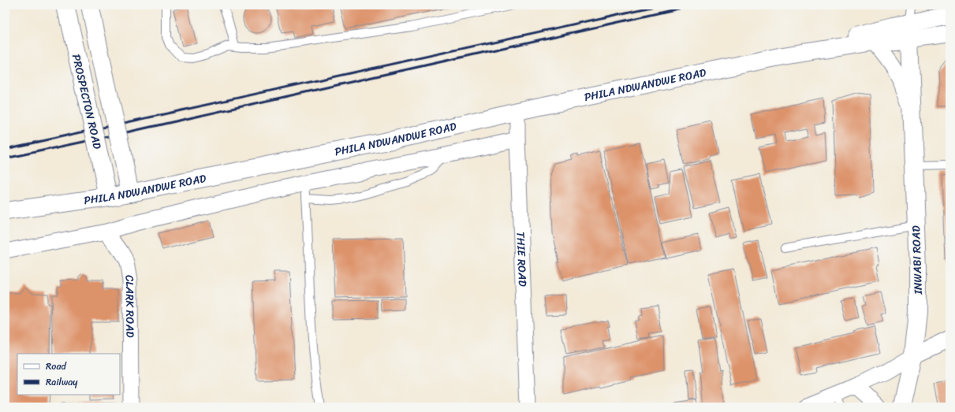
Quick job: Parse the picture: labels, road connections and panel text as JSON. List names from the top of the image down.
{
  "streets": {
    "street": [
      "PHILA NDWANDWE ROAD",
      "PROSPECTON ROAD",
      "THIE ROAD",
      "INWABI ROAD",
      "CLARK ROAD"
    ]
  },
  "crossings": [
    ["PHILA NDWANDWE ROAD", "PROSPECTON ROAD"],
    ["PHILA NDWANDWE ROAD", "THIE ROAD"],
    ["PHILA NDWANDWE ROAD", "INWABI ROAD"]
  ],
  "legend": ["Road", "Railway"]
}
